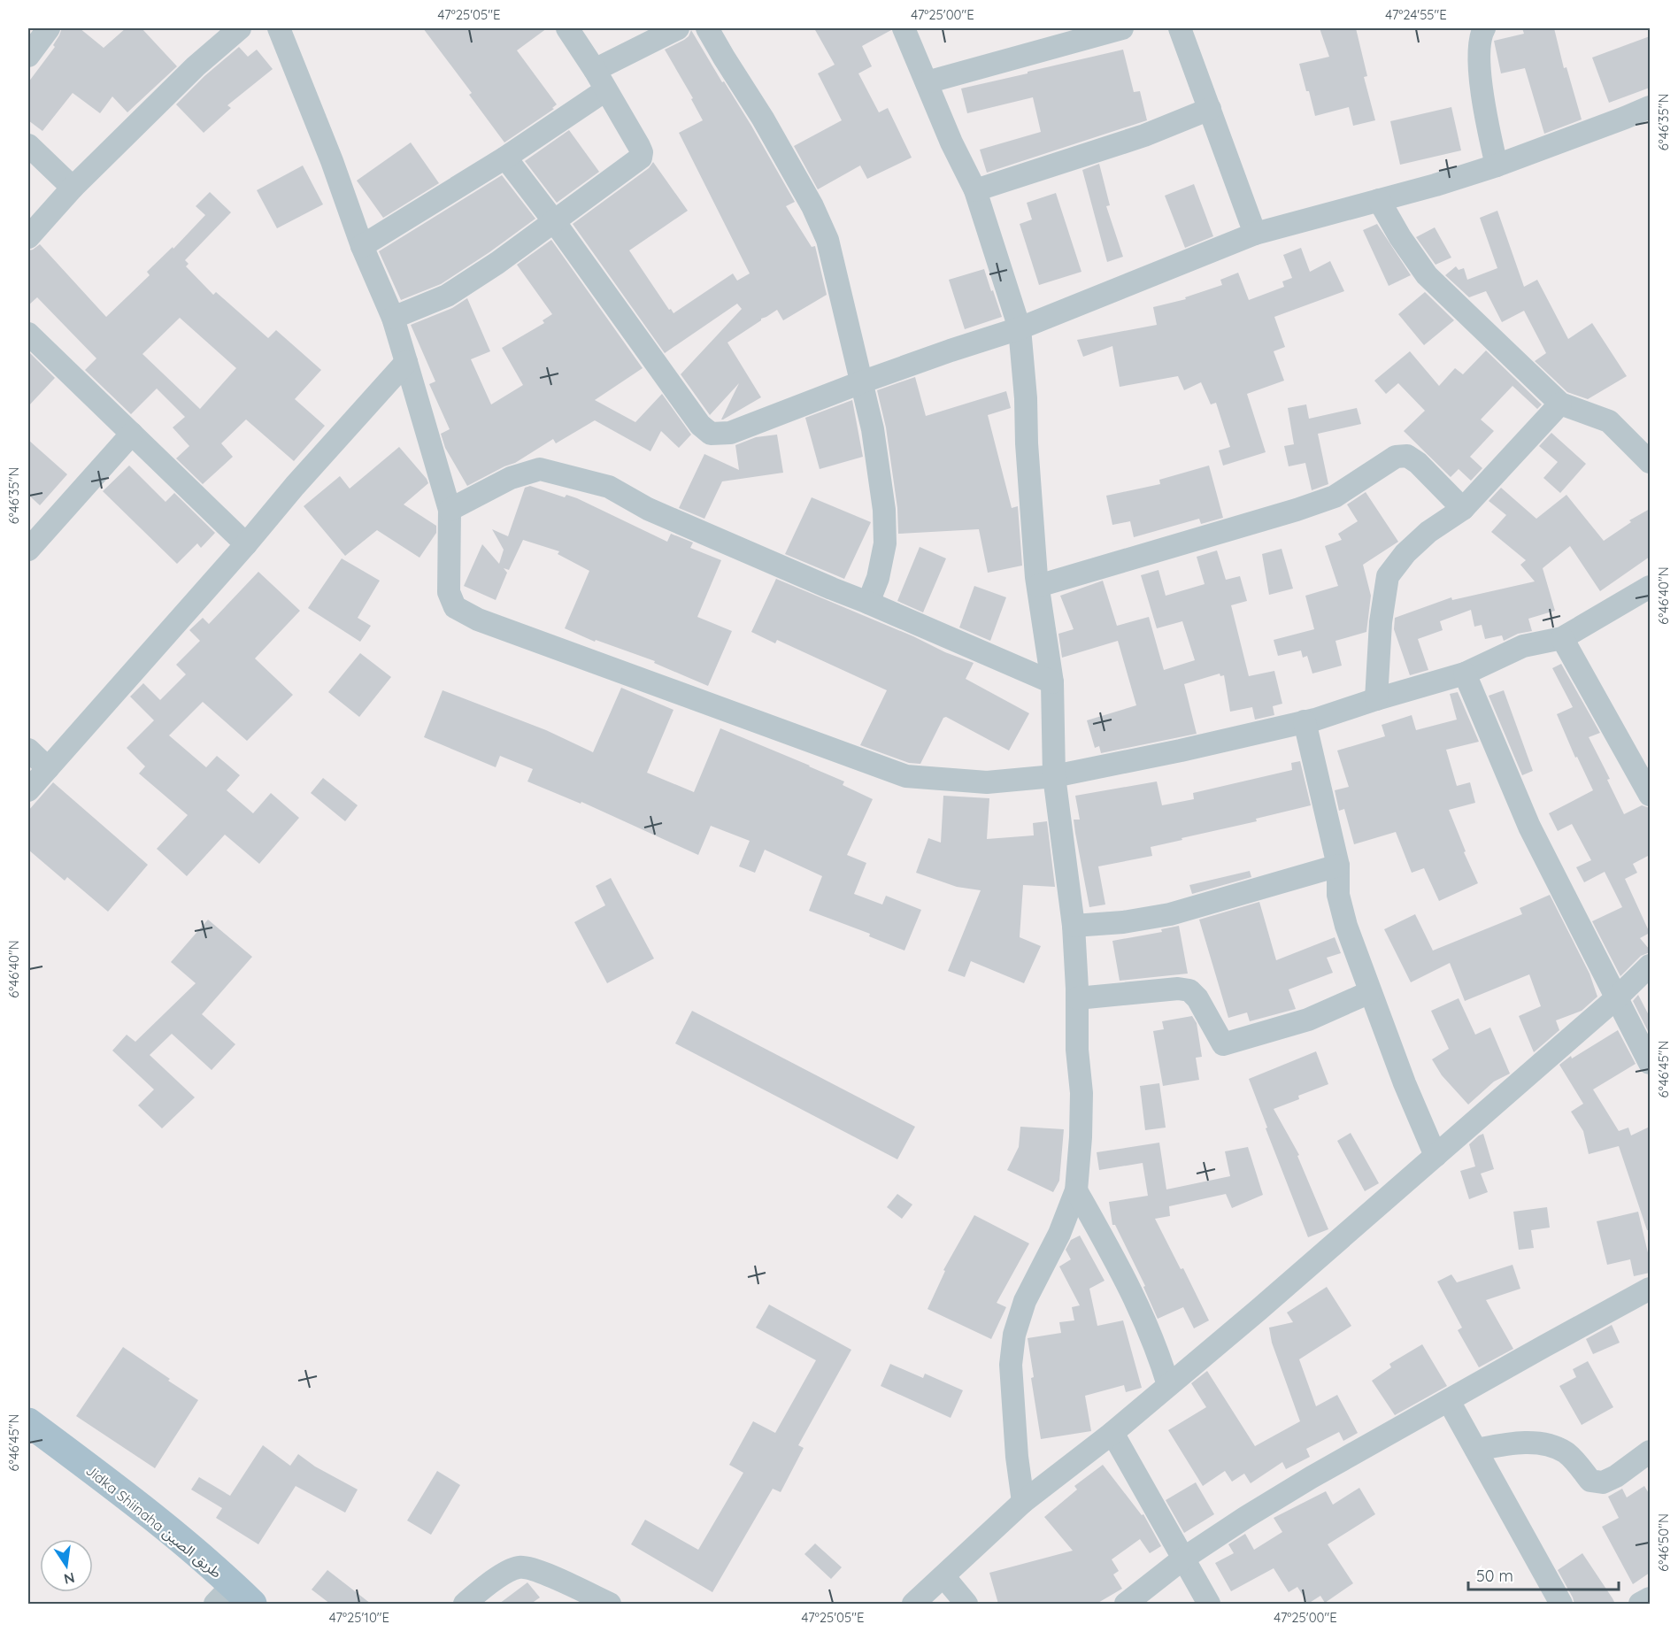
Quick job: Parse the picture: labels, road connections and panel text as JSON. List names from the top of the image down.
{
  "streets": {
    "main road": ["Jidka Shiinaha طريق الصين"]
  },
  "scale_bar": "50 m",
  "north": "bottom",
  "coordinates": [
    "47°25'05\"E",
    "47°25'00\"E",
    "47°24'55\"E",
    "6°46'35\"N",
    "6°46'40\"N",
    "6°46'45\"N",
    "6°46'50\"N",
    "47°25'10\"E"
  ]
}
